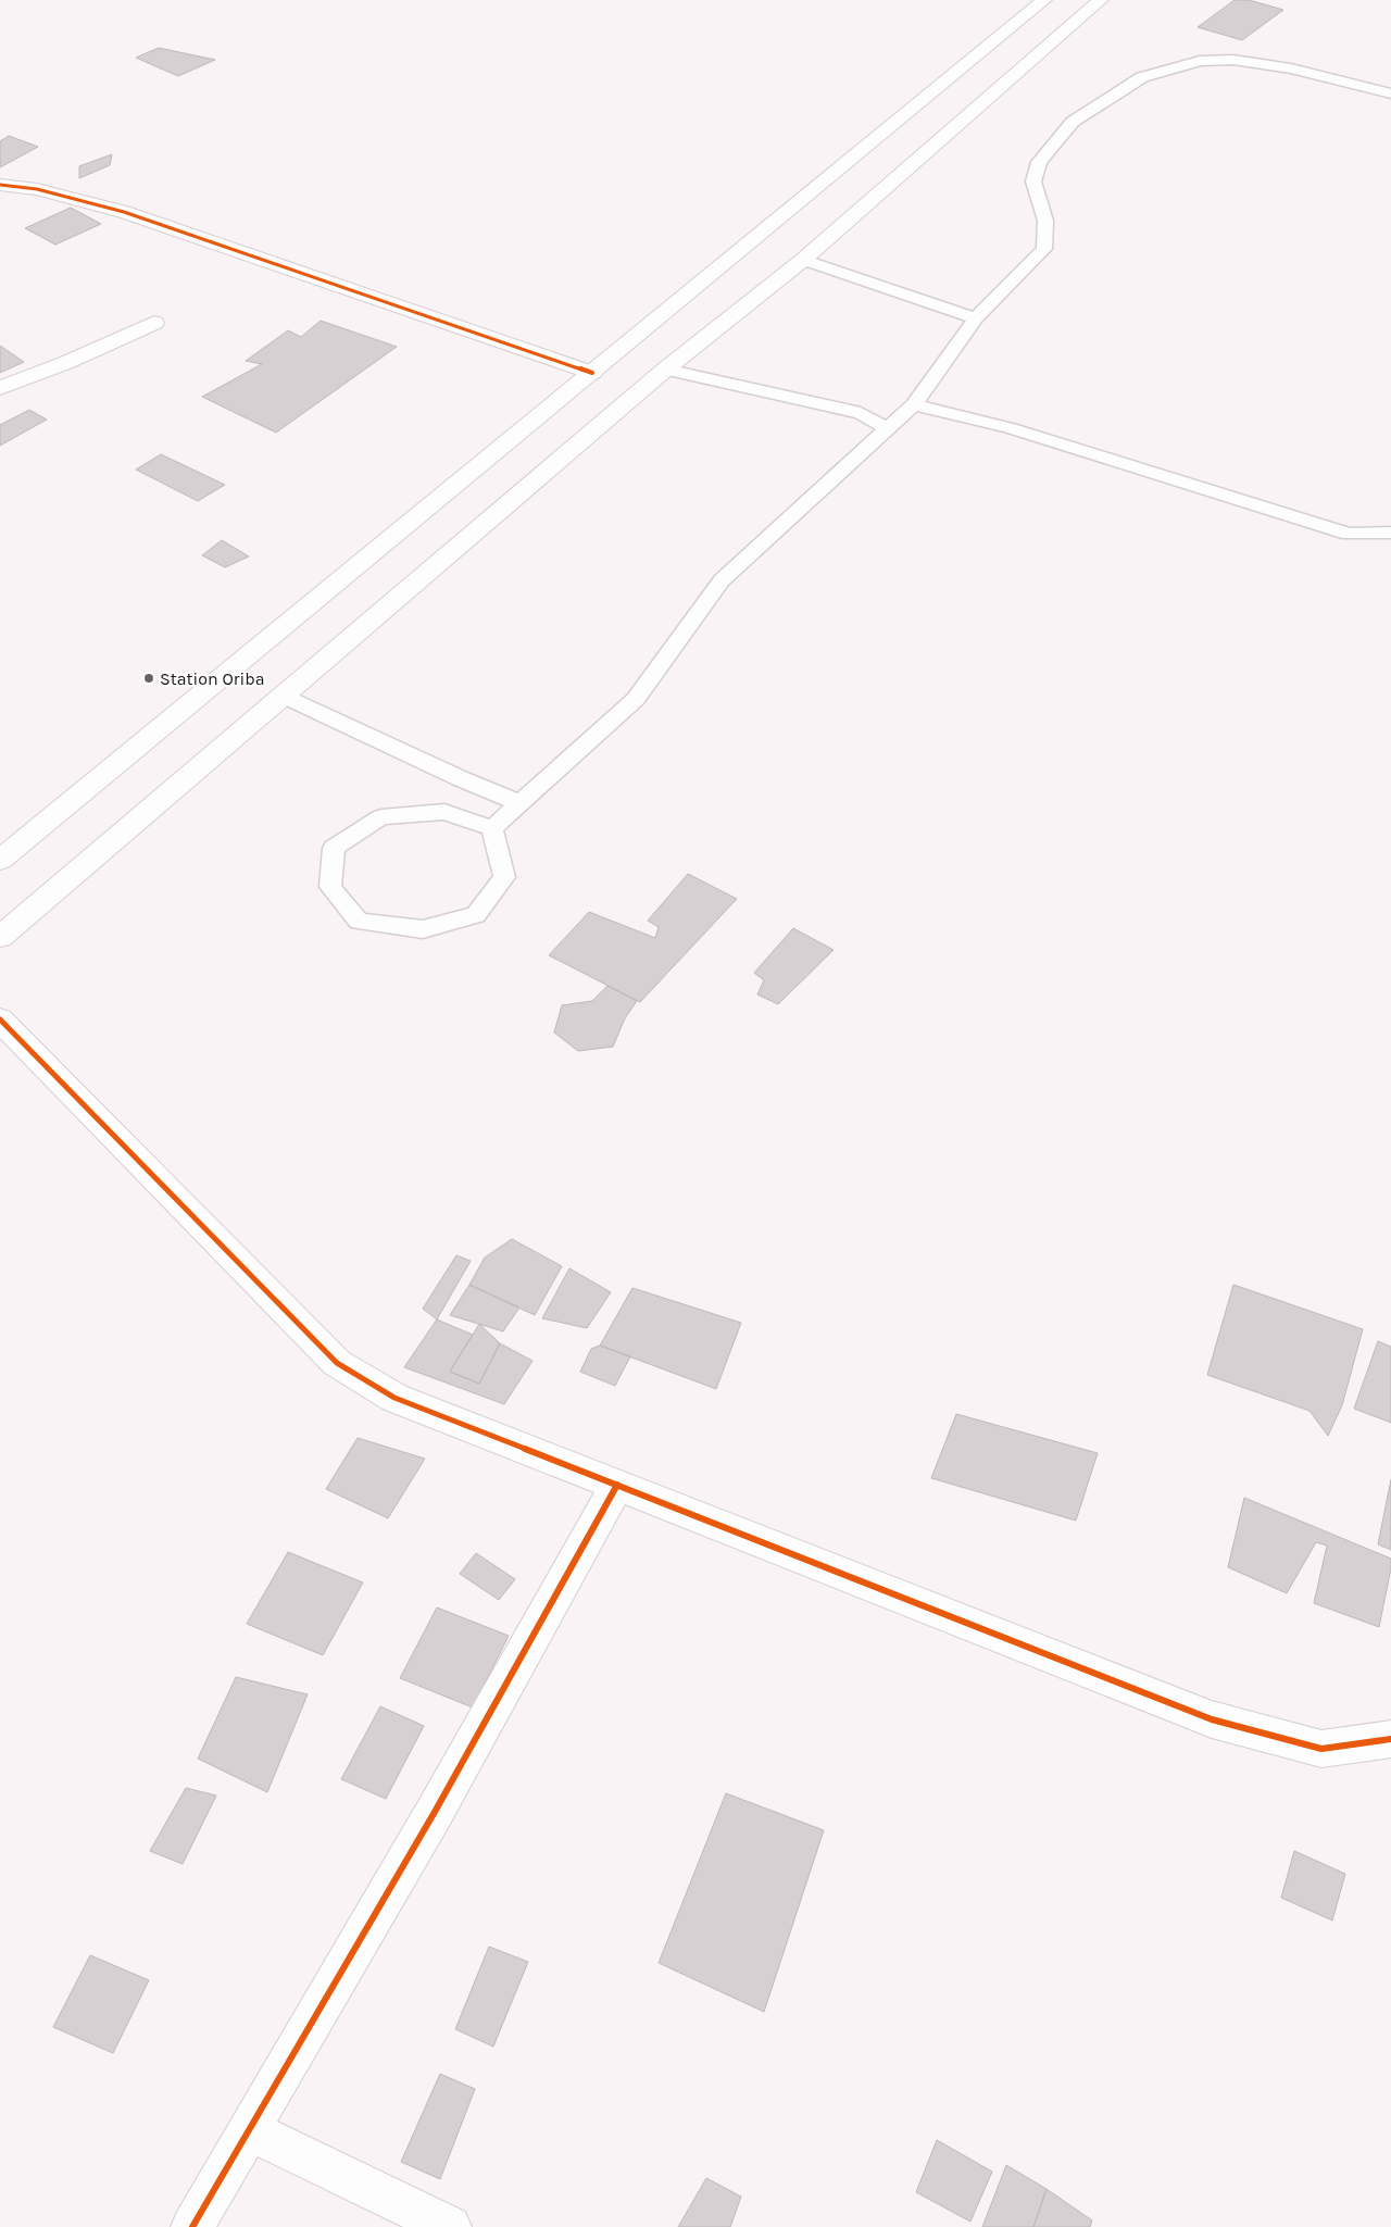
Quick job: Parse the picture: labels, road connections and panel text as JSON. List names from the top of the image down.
{
  "places": ["Station Oriba"]
}
